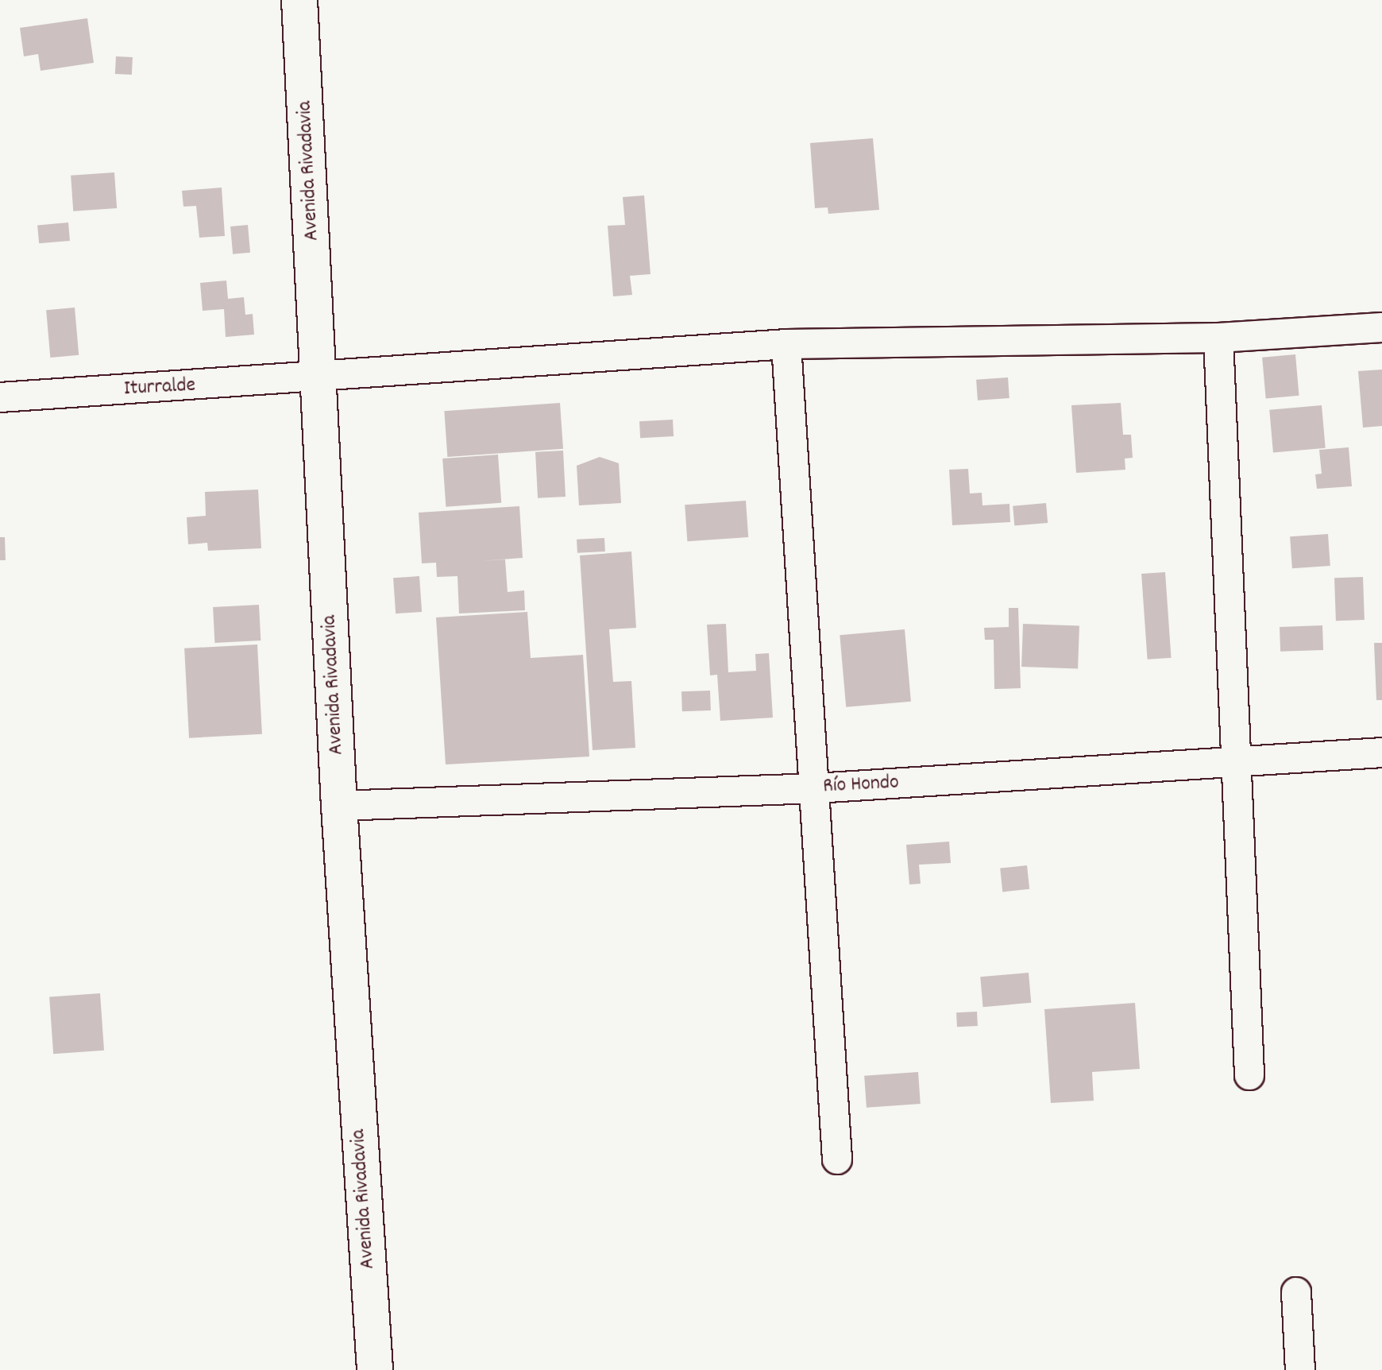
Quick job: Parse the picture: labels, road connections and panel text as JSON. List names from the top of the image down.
{
  "streets": {
    "main road": ["Avenida Rivadavia"],
    "street": ["Iturralde", "Río Hondo"]
  },
  "crossings": [
    ["Avenida Rivadavia", "Iturralde"],
    ["Avenida Rivadavia", "Río Hondo"]
  ]
}
